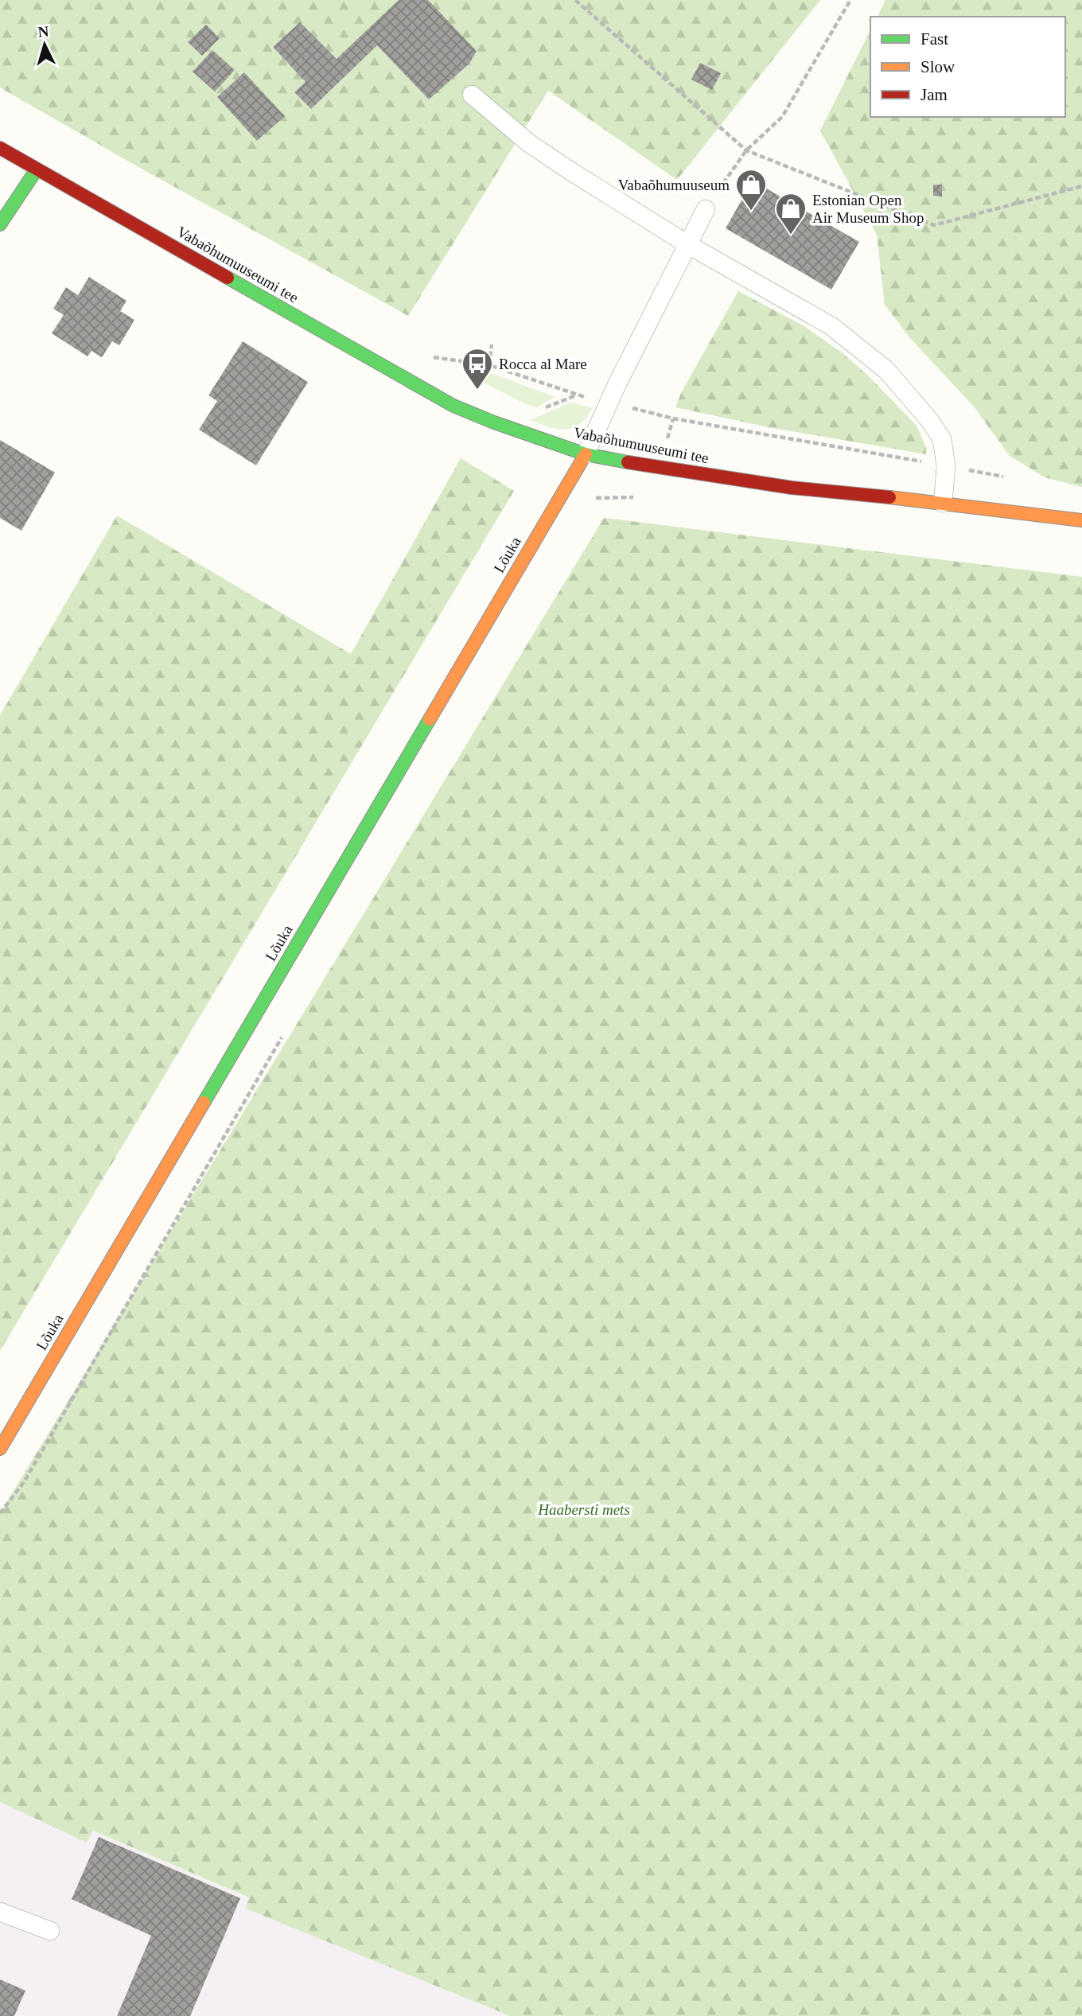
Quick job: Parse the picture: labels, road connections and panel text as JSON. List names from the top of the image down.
{
  "streets": {
    "street": ["Vabaõhumuuseumi tee", "Lõuka"]
  },
  "crossings": [
    ["Vabaõhumuuseumi tee", "Lõuka"]
  ],
  "parks": ["Haabersti mets"],
  "places": {
    "shop": ["Vabaõhumuuseum", "Estonian Open Air Museum Shop"],
    "bus stop": ["Rocca al Mare"]
  },
  "legend": ["Fast", "Slow", "Jam"],
  "north": "top"
}
